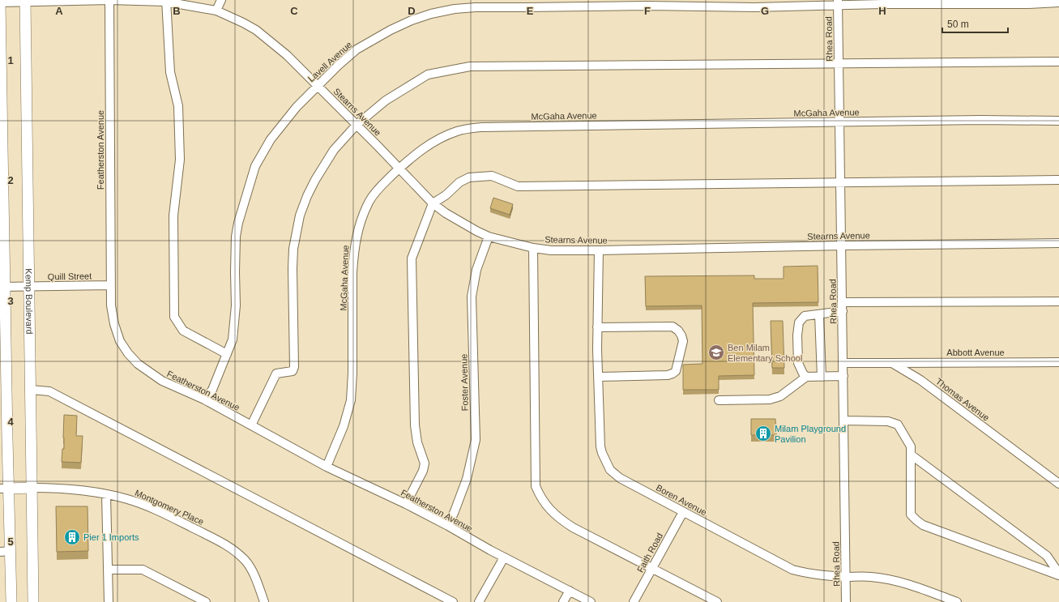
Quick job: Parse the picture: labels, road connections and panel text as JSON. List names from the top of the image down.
{
  "streets": {
    "main road": ["Kemp Boulevard"],
    "street": [
      "Rhea Road",
      "Lavell Avenue",
      "Stearns Avenue",
      "McGaha Avenue",
      "Featherston Avenue",
      "Quill Street",
      "Abbott Avenue",
      "Foster Avenue",
      "Thomas Avenue",
      "Boren Avenue",
      "Montgomery Place",
      "Faith Road"
    ]
  },
  "crossings": [
    ["Rhea Road", "Lavell Avenue"],
    ["Rhea Road", "Stearns Avenue"],
    ["Rhea Road", "McGaha Avenue"],
    ["Rhea Road", "Boren Avenue"],
    ["Lavell Avenue", "Stearns Avenue"],
    ["Lavell Avenue", "Featherston Avenue"],
    ["Stearns Avenue", "McGaha Avenue"],
    ["Stearns Avenue", "Featherston Avenue"],
    ["Stearns Avenue", "Kemp Boulevard"],
    ["Stearns Avenue", "Foster Avenue"],
    ["Stearns Avenue", "Boren Avenue"],
    ["McGaha Avenue", "Featherston Avenue"],
    ["Featherston Avenue", "Quill Street"],
    ["Featherston Avenue", "Foster Avenue"],
    ["Quill Street", "Kemp Boulevard"],
    ["Kemp Boulevard", "Montgomery Place"],
    ["Abbott Avenue", "Thomas Avenue"],
    ["Boren Avenue", "Faith Road"]
  ],
  "places": {
    "school or university": ["Ben Milam Elementary School"],
    "building": ["Milam Playground Pavilion", "Pier 1 Imports"]
  },
  "scale_bar": "50 m",
  "grid": {
    "columns": [
      "A",
      "B",
      "C",
      "D",
      "E",
      "F",
      "G",
      "H"
    ],
    "rows": [
      "1",
      "2",
      "3",
      "4",
      "5"
    ]
  }
}
